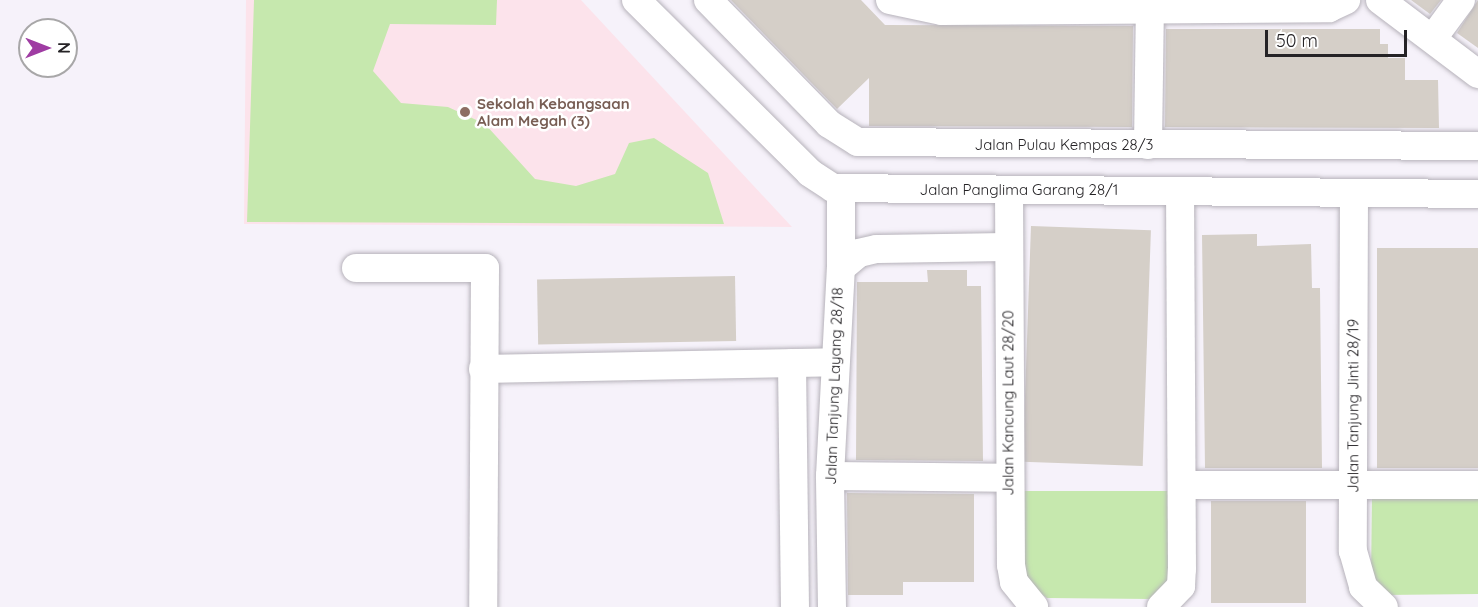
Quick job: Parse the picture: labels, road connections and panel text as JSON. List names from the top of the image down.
{
  "streets": {
    "street": [
      "Jalan Pulau Kempas 28/3",
      "Jalan Panglima Garang 28/1",
      "Jalan Tanjung Layang 28/18",
      "Jalan Kancung Laut 28/20",
      "Jalan Tanjung Jinti 28/19"
    ]
  },
  "crossings": [
    ["Jalan Panglima Garang 28/1", "Jalan Kancung Laut 28/20"],
    ["Jalan Panglima Garang 28/1", "Jalan Tanjung Jinti 28/19"],
    ["Jalan Tanjung Layang 28/18", "Jalan Kancung Laut 28/20"]
  ],
  "places": ["Sekolah Kebangsaan Alam Megah (3)"],
  "scale_bar": "50 m",
  "north": "right"
}
